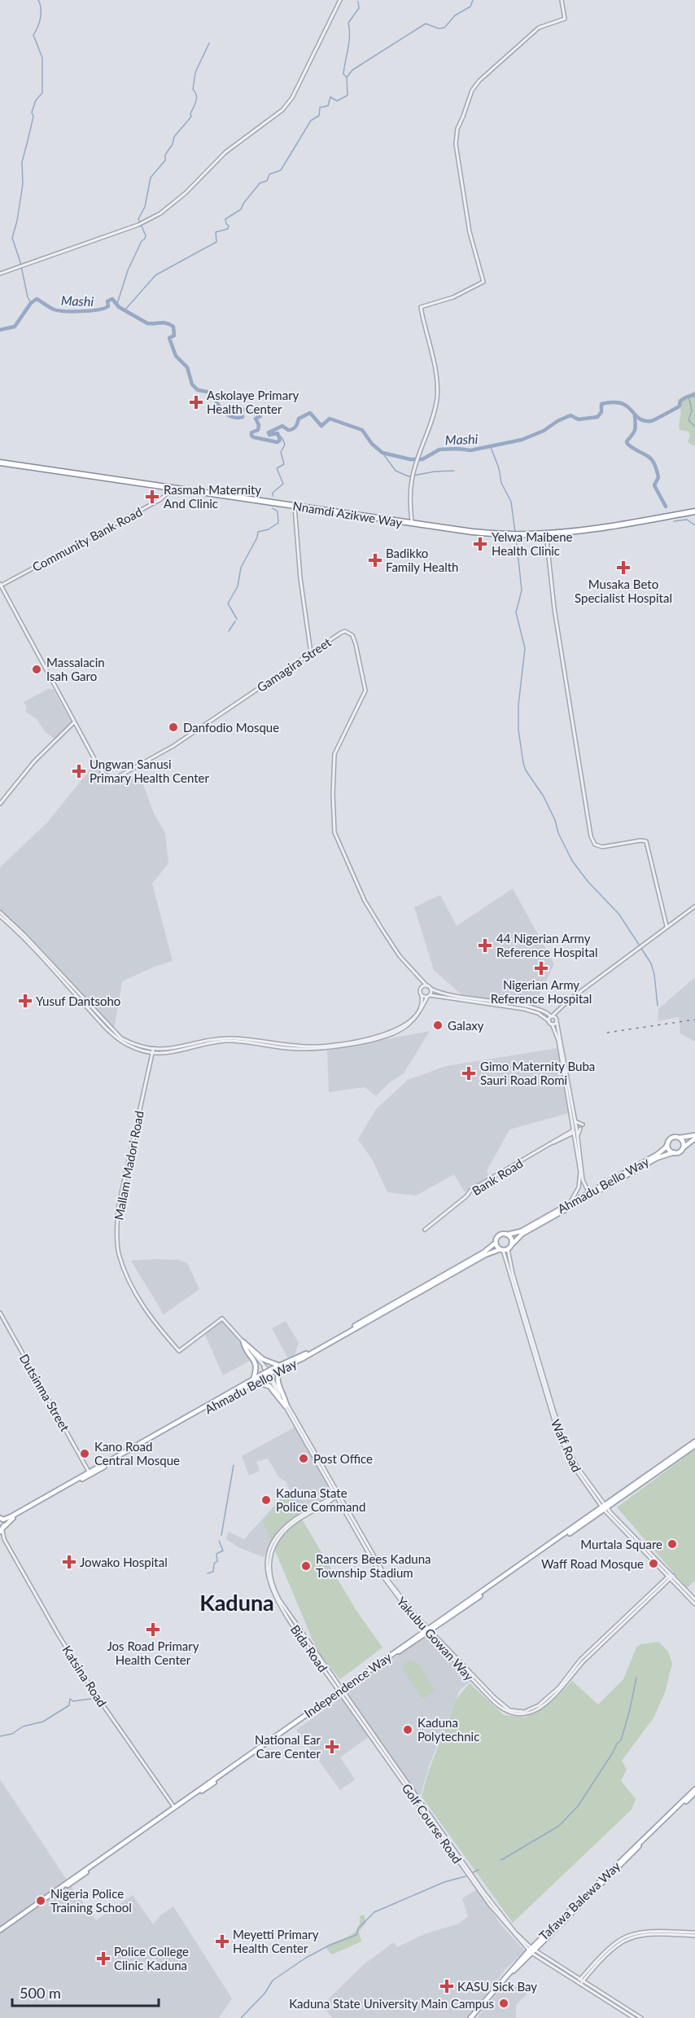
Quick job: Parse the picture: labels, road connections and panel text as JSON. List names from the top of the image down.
{
  "streets": {
    "highway": ["Nnamdi Azikwe Way"],
    "main road": ["Ahmadu Bello Way", "Independence Way", "Tafawa Balewa Way"],
    "street": [
      "Community Bank Road",
      "Gamagira Street",
      "Mallam Madori Road",
      "Bank Road",
      "Dutsinma Street",
      "Waff Road",
      "Yakubu Gowan Way",
      "Bida Road",
      "Katsina Road",
      "Golf Course Road"
    ]
  },
  "crossings": [
    ["Nnamdi Azikwe Way", "Community Bank Road"],
    ["Community Bank Road", "Gamagira Street"],
    ["Mallam Madori Road", "Yakubu Gowan Way"],
    ["Ahmadu Bello Way", "Dutsinma Street"],
    ["Ahmadu Bello Way", "Waff Road"],
    ["Ahmadu Bello Way", "Katsina Road"],
    ["Waff Road", "Independence Way"],
    ["Yakubu Gowan Way", "Bida Road"],
    ["Yakubu Gowan Way", "Independence Way"],
    ["Bida Road", "Independence Way"],
    ["Bida Road", "Golf Course Road"],
    ["Katsina Road", "Independence Way"],
    ["Independence Way", "Golf Course Road"],
    ["Golf Course Road", "Tafawa Balewa Way"]
  ],
  "districts": ["Kaduna"],
  "water": ["Mashi"],
  "places": {
    "health": [
      "Askolaye Primary Health Center",
      "Rasmah Maternity And Clinic",
      "Yelwa Maibene Health Clinic",
      "Badikko Family Health",
      "Musaka Beto Specialist Hospital",
      "Ungwan Sanusi Primary Health Center",
      "44 Nigerian Army Reference Hospital",
      "Nigerian Army Reference Hospital",
      "Yusuf Dantsoho",
      "Gimo Maternity Buba Sauri Road Romi",
      "Jowako Hospital",
      "Jos Road Primary Health Center",
      "National Ear Care Center",
      "Meyetti Primary Health Center",
      "Police College Clinic Kaduna",
      "KASU Sick Bay"
    ],
    "other": [
      "Massalacin Isah Garo",
      "Danfodio Mosque",
      "Galaxy",
      "Kano Road Central Mosque",
      "Post Office",
      "Kaduna State Police Command",
      "Murtala Square",
      "Waff Road Mosque",
      "Rancers Bees Kaduna Township Stadium",
      "Kaduna Polytechnic",
      "Nigeria Police Training School",
      "Kaduna State University Main Campus"
    ]
  },
  "scale_bar": "500 m"
}
